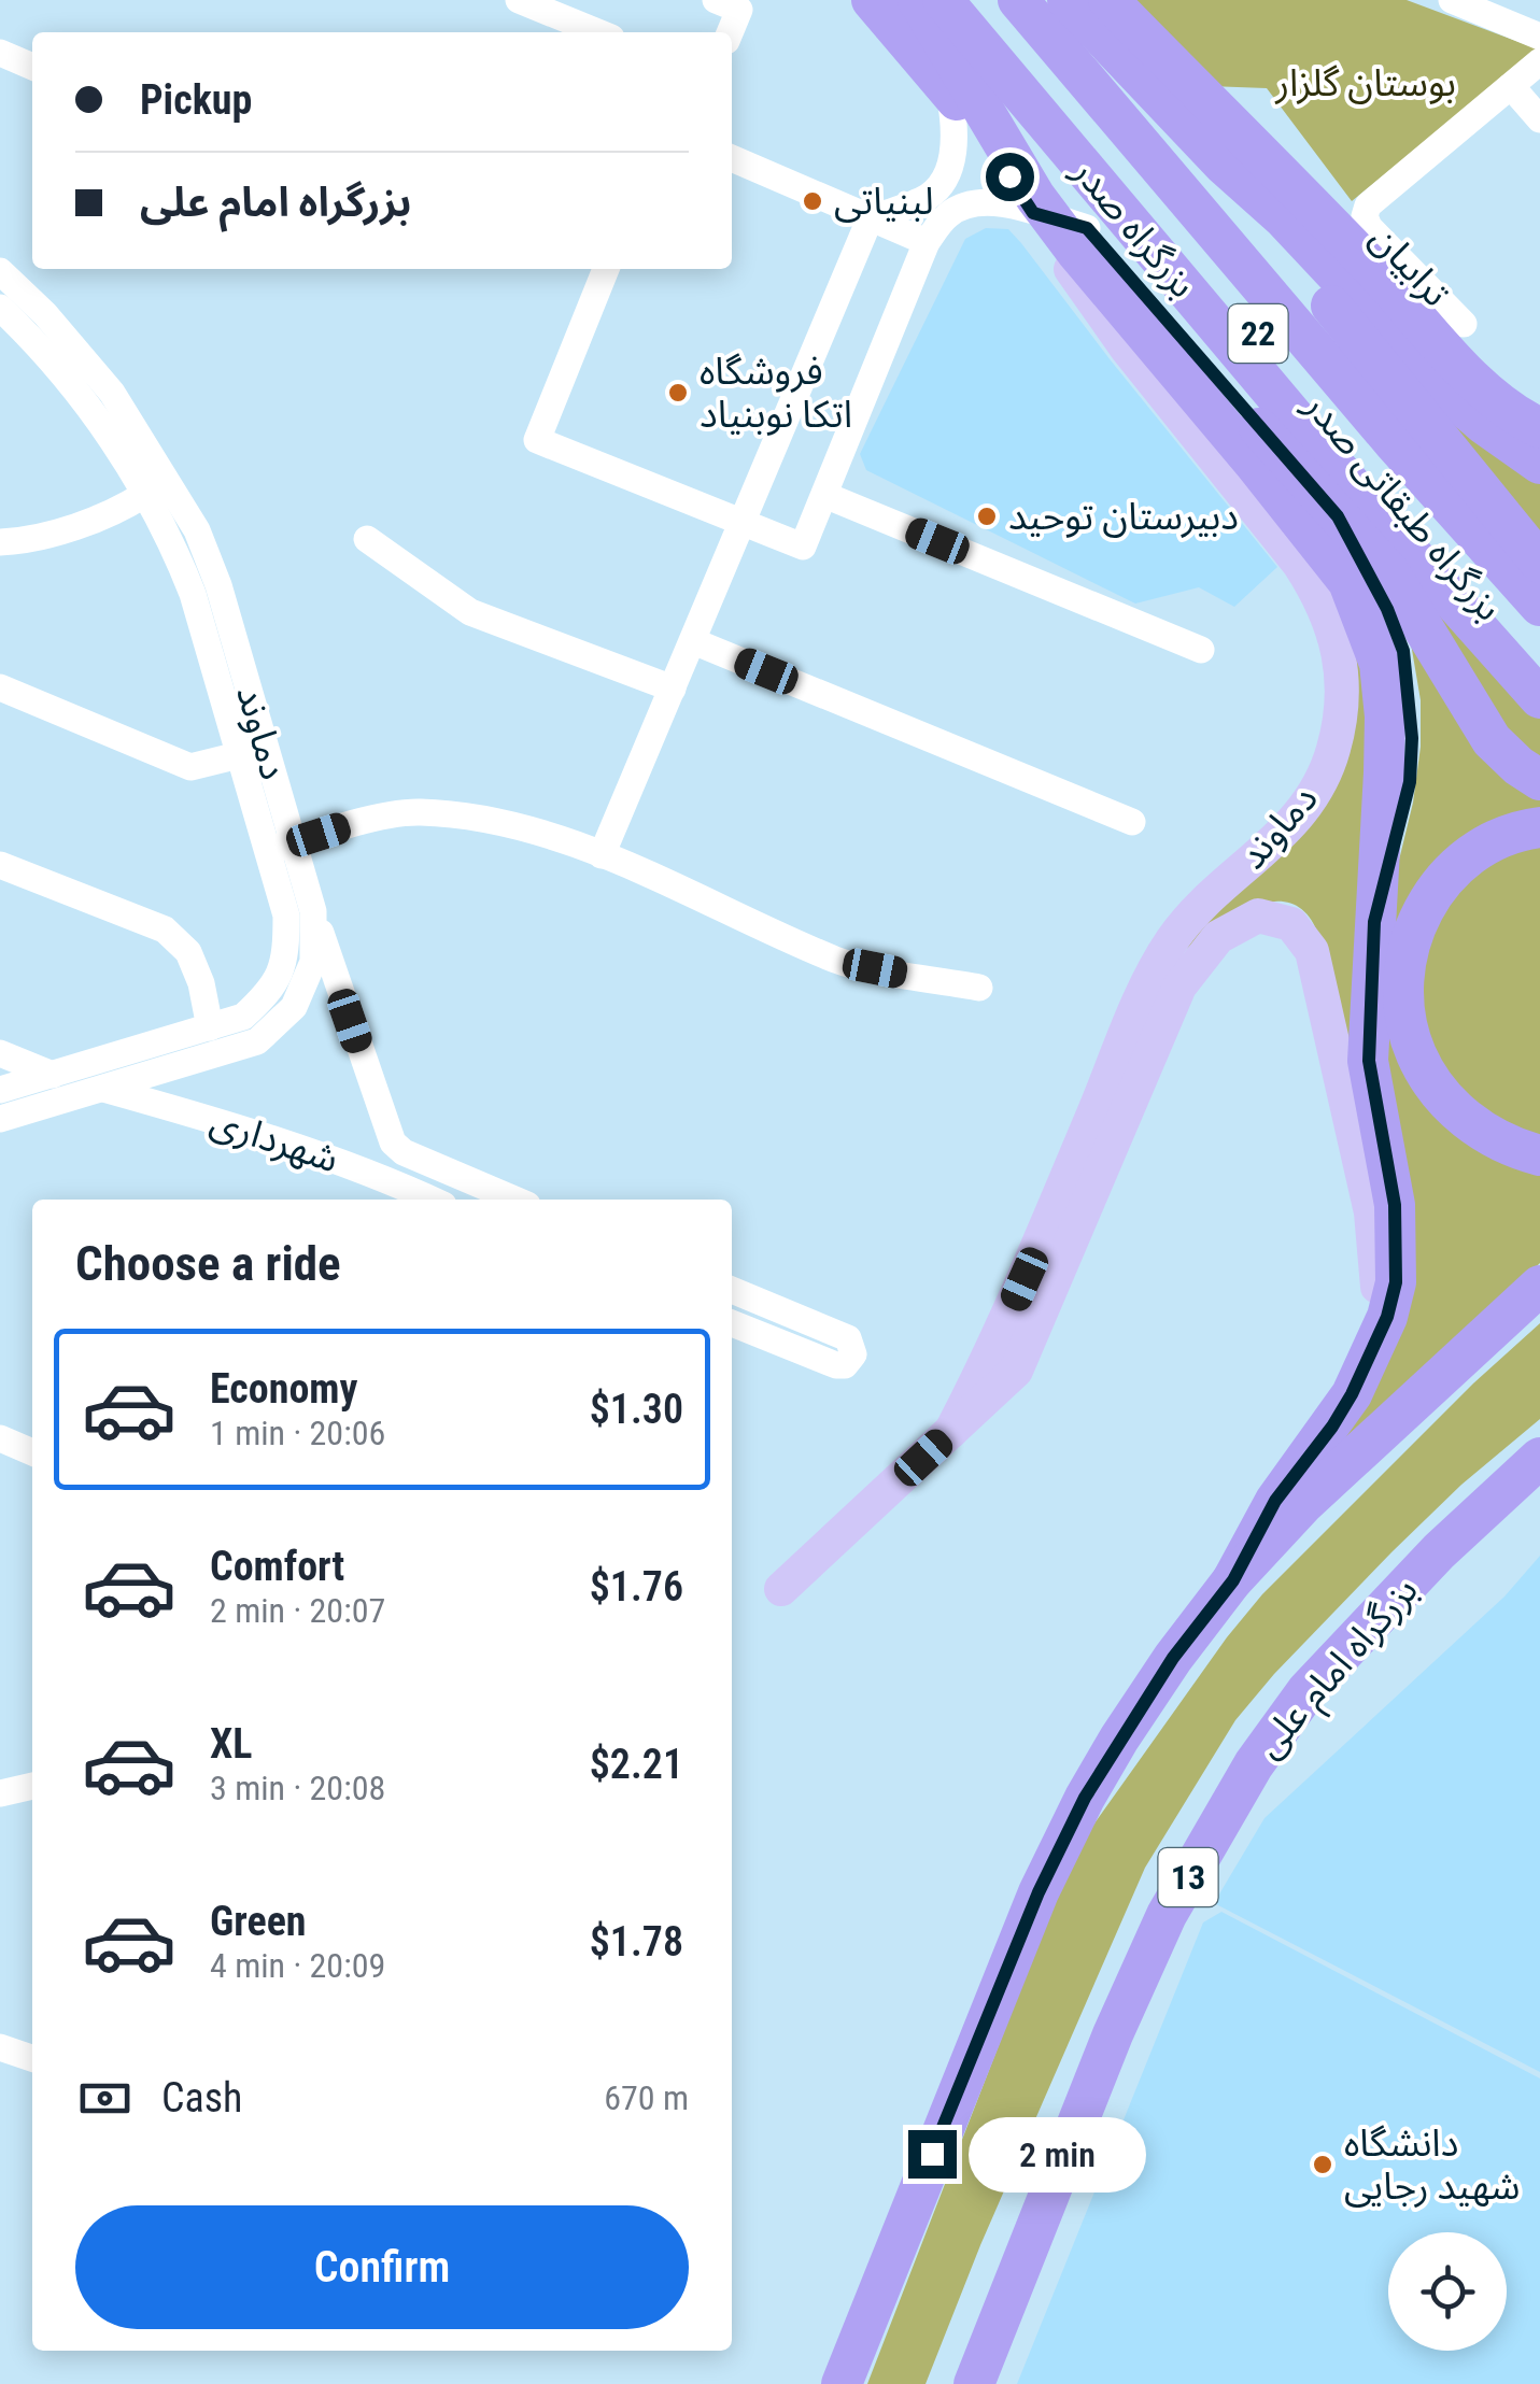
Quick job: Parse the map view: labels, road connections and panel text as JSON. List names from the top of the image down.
{
  "streets": {
    "highway": [
      "بزرگراه صدر",
      "22",
      "بزرگراه طبقاتی صدر",
      "بزرگراه امام علی",
      "13"
    ],
    "main road": ["دماوند"],
    "street": ["ترابیان", "شهرداری"]
  },
  "crossings": [
    ["دماوند", "شهرداری"]
  ],
  "parks": ["بوستان گلزار"],
  "places": [
    "لبنیاتی",
    "فروشگاه اتکا نوبنیاد",
    "دبیرستان توحید",
    "دانشگاه شهید رجایی"
  ],
  "page": {
    "banner": ["Pickup", "بزرگراه امام علی"],
    "heading": "Choose a ride",
    "list": [
      {
        "name": "Economy",
        "note": "1 min · 20:06",
        "value": "$1.30"
      },
      {
        "name": "Comfort",
        "note": "2 min · 20:07",
        "value": "$1.76"
      },
      {
        "name": "XL",
        "note": "3 min · 20:08",
        "value": "$2.21"
      },
      {
        "name": "Green",
        "note": "4 min · 20:09",
        "value": "$1.78"
      }
    ],
    "pay": ["Cash", "670 m"],
    "bubble": "2 min",
    "buttons": "Confirm"
  }
}
